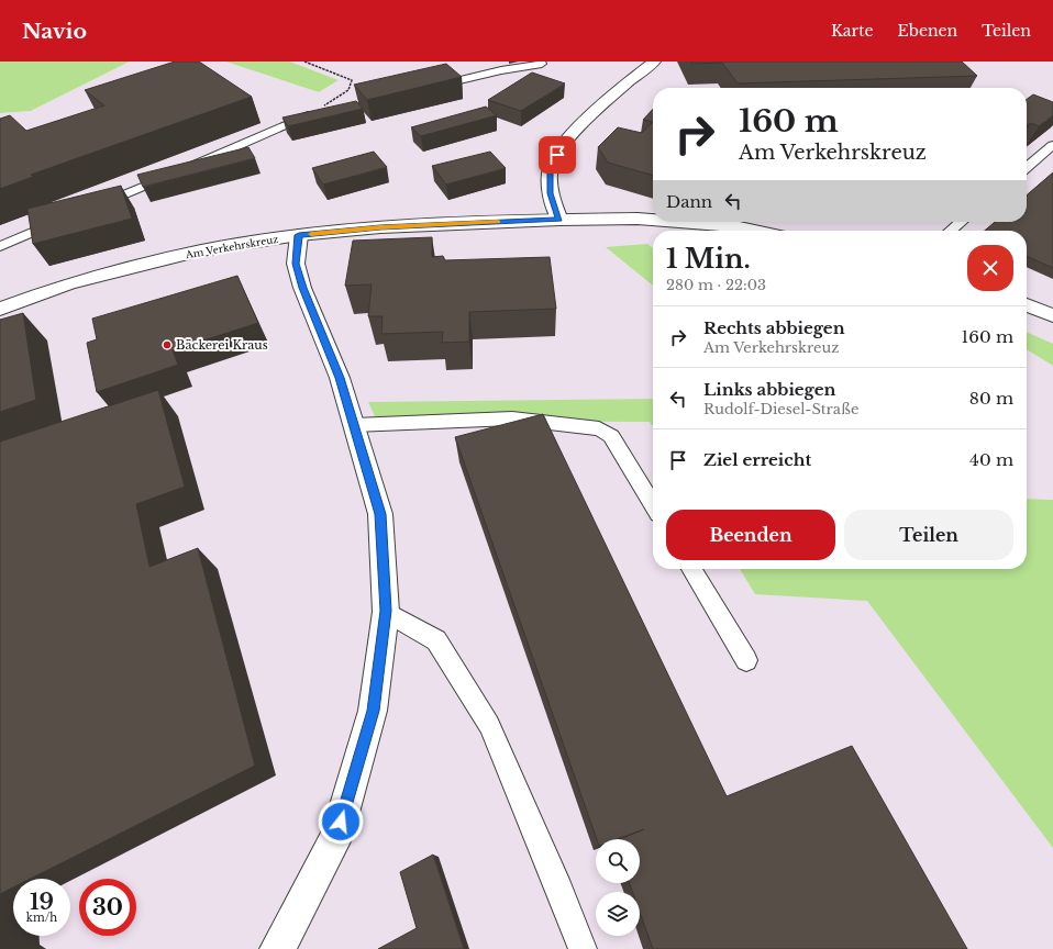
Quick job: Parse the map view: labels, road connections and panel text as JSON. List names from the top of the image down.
{
  "streets": {
    "street": ["Am Verkehrskreuz"]
  },
  "places": ["Bäckerei Kraus"],
  "page": {
    "header": "Navio",
    "nav": ["Karte", "Ebenen", "Teilen"],
    "turn": ["160 m", "Am Verkehrskreuz"],
    "then": "Dann",
    "heading": ["1 Min.", "280 m · 22:03"],
    "list": [
      {
        "name": "Rechts abbiegen",
        "note": "Am Verkehrskreuz",
        "value": "160 m"
      },
      {
        "name": "Links abbiegen",
        "note": "Rudolf-Diesel-Straße",
        "value": "80 m"
      },
      {
        "name": "Ziel erreicht",
        "value": "40 m"
      }
    ],
    "buttons": ["Beenden", "Teilen"],
    "speed": "19 km/h",
    "limit": "30"
  }
}
